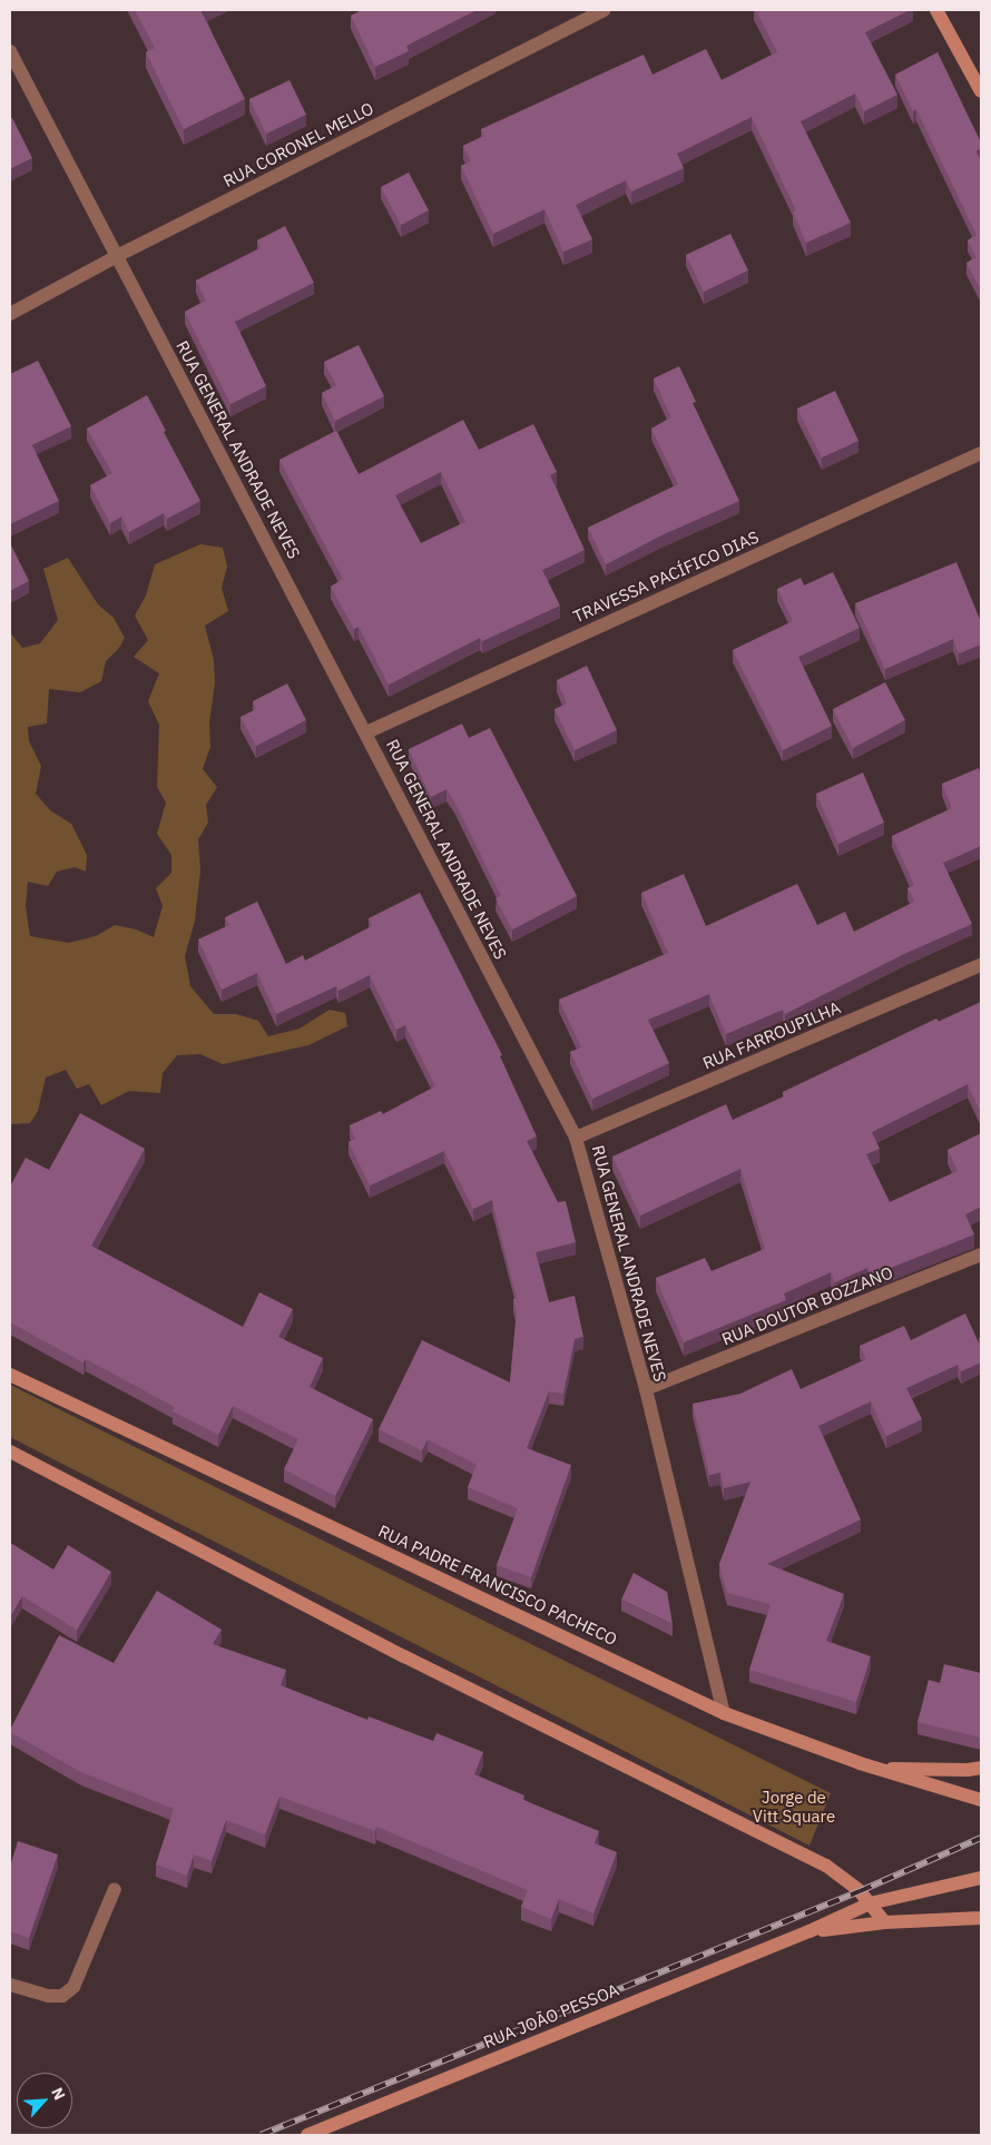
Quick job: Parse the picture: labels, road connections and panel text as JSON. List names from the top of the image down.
{
  "streets": {
    "main road": ["RUA PADRE FRANCISCO PACHECO", "RUA JOÃO PESSOA"],
    "street": [
      "RUA CORONEL MELLO",
      "RUA GENERAL ANDRADE NEVES",
      "TRAVESSA PACÍFICO DIAS",
      "RUA FARROUPILHA",
      "RUA DOUTOR BOZZANO"
    ]
  },
  "crossings": [
    ["RUA CORONEL MELLO", "RUA GENERAL ANDRADE NEVES"],
    ["RUA GENERAL ANDRADE NEVES", "TRAVESSA PACÍFICO DIAS"],
    ["RUA GENERAL ANDRADE NEVES", "RUA FARROUPILHA"],
    ["RUA GENERAL ANDRADE NEVES", "RUA DOUTOR BOZZANO"],
    ["RUA GENERAL ANDRADE NEVES", "RUA PADRE FRANCISCO PACHECO"]
  ],
  "parks": ["Jorge de Vitt Square"],
  "north": "top right"
}
